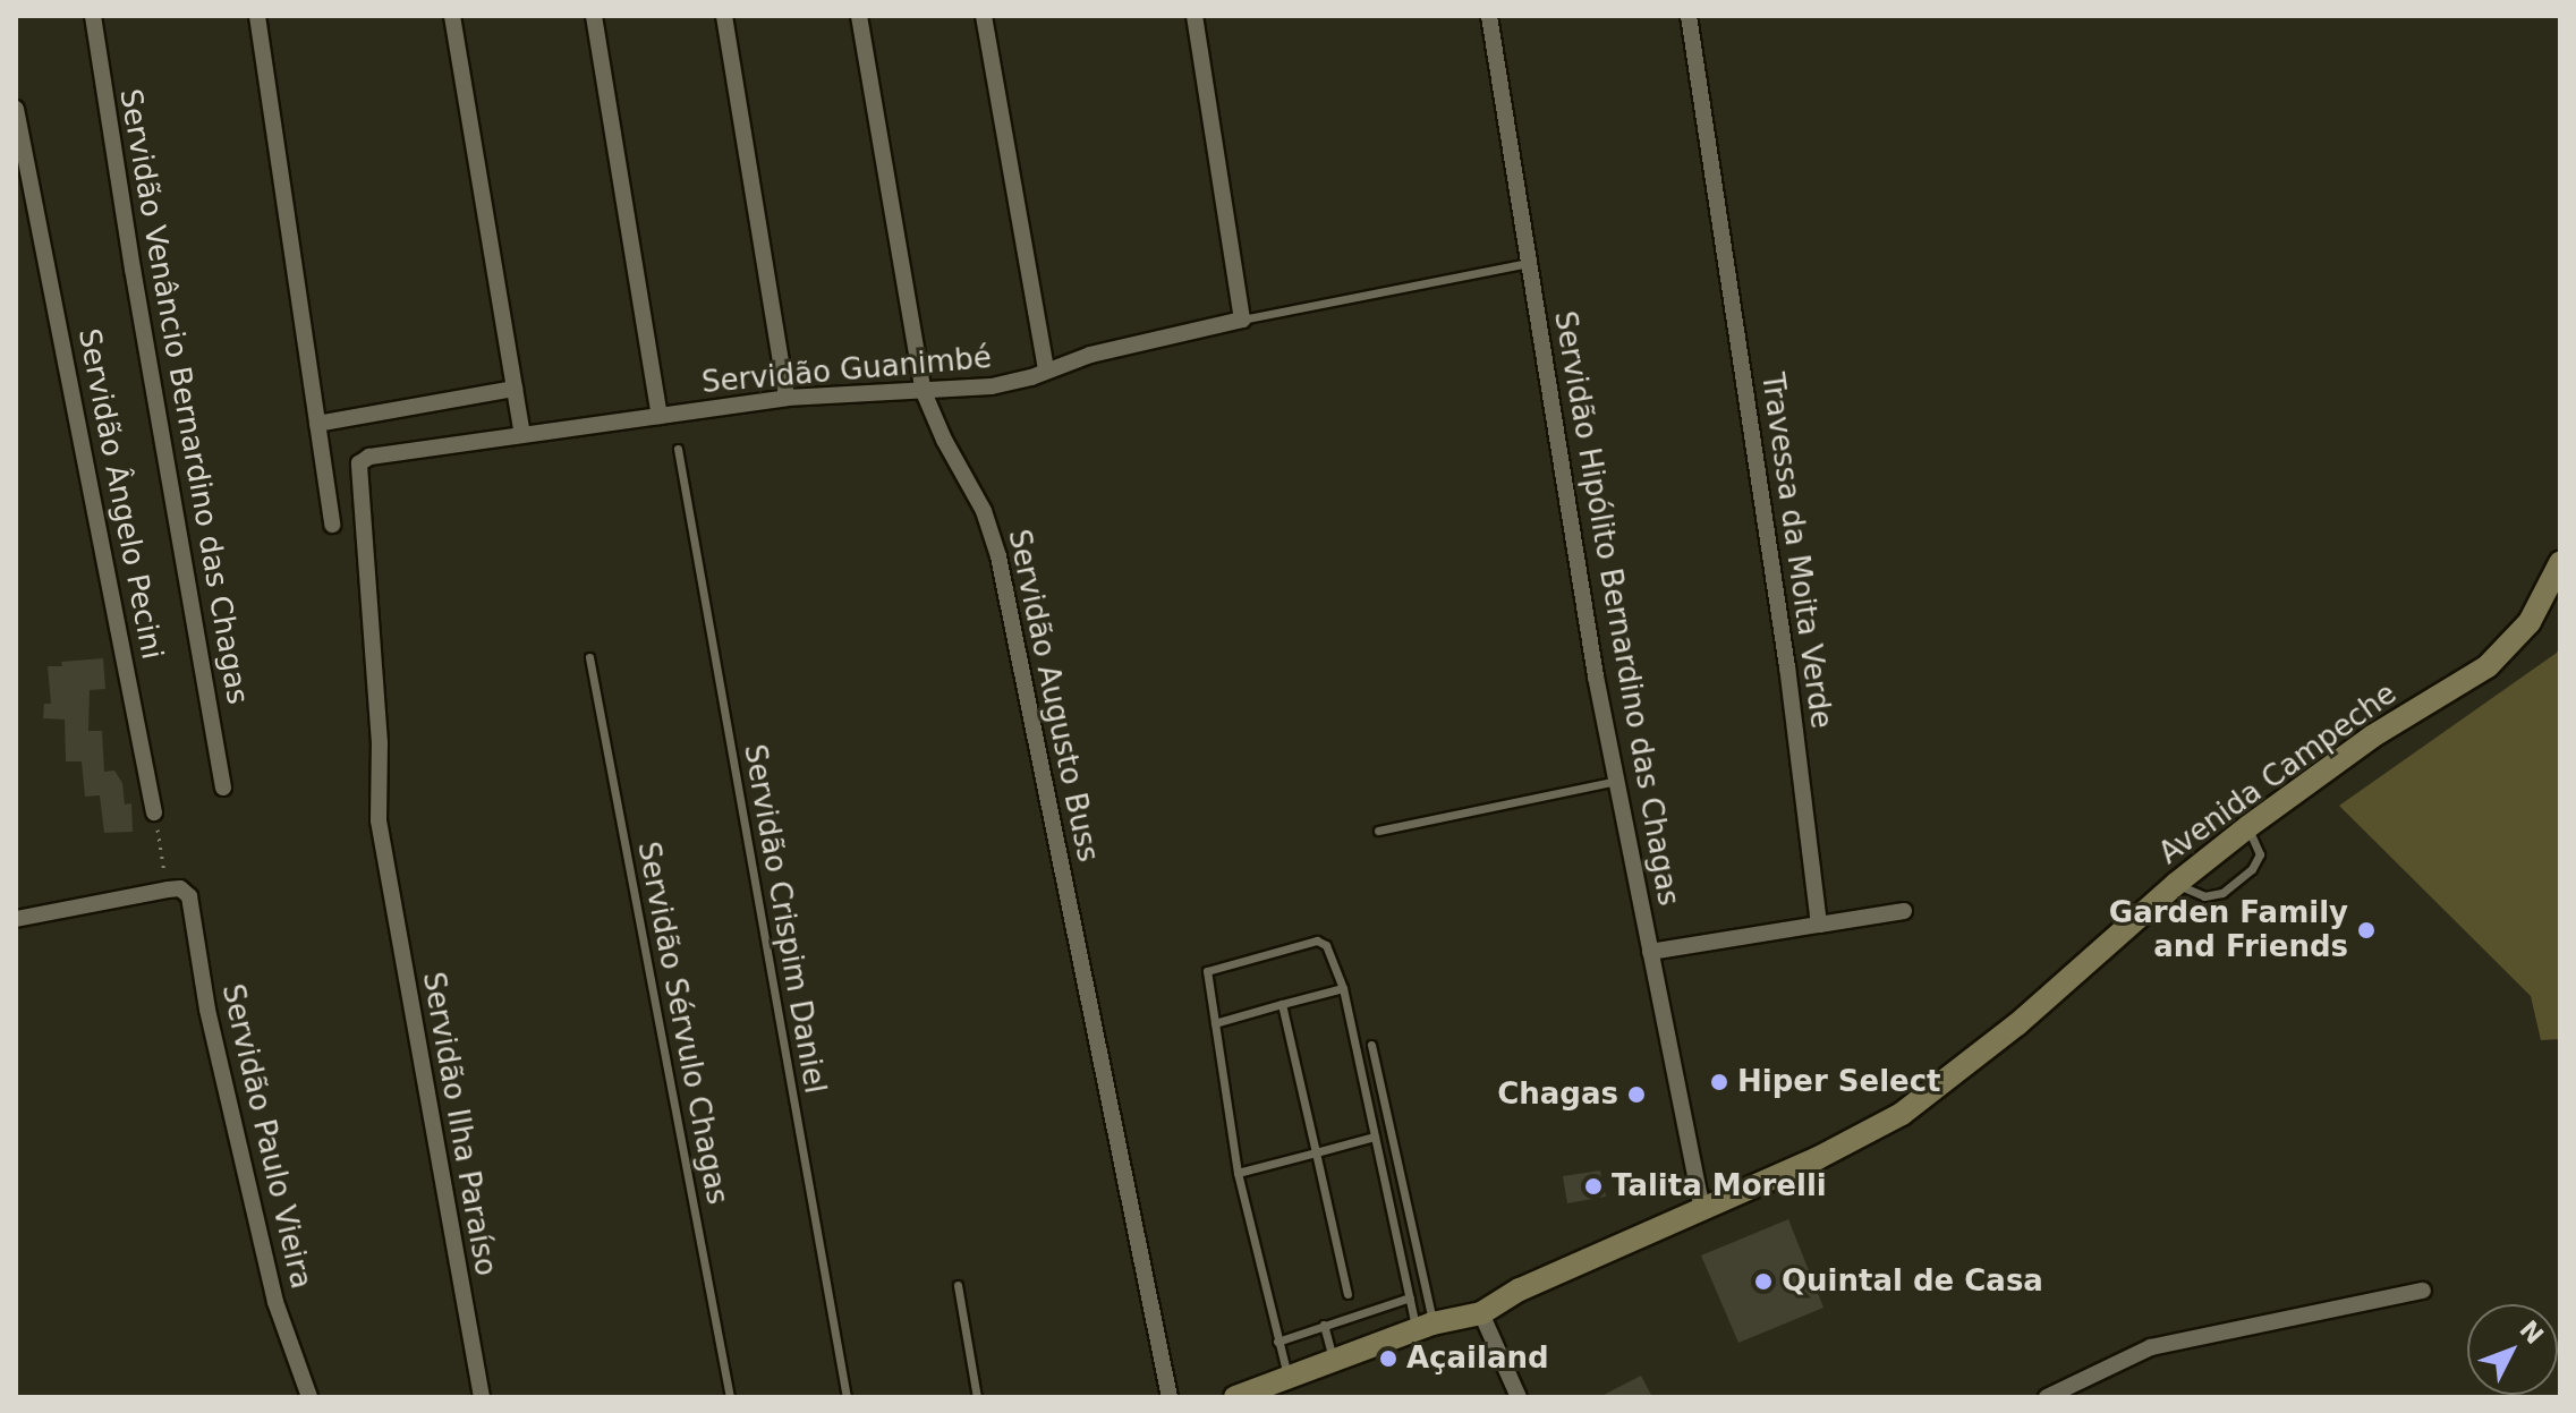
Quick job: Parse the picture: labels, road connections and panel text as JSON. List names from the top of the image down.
{
  "streets": {
    "main road": ["Avenida Campeche"],
    "street": [
      "Servidão Guanimbé",
      "Servidão Venâncio Bernardino das Chagas",
      "Servidão Ângelo Pecini",
      "Travessa da Moita Verde",
      "Servidão Hipólito Bernardino das Chagas",
      "Servidão Augusto Buss",
      "Servidão Ilha Paraíso",
      "Servidão Paulo Vieira"
    ],
    "lane": ["Servidão Crispim Daniel", "Servidão Sérvulo Chagas"]
  },
  "crossings": [
    ["Servidão Guanimbé", "Servidão Augusto Buss"],
    ["Servidão Guanimbé", "Servidão Ilha Paraíso"],
    ["Servidão Hipólito Bernardino das Chagas", "Avenida Campeche"]
  ],
  "places": [
    "Garden Family and Friends",
    "Hiper Select",
    "Chagas",
    "Talita Morelli",
    "Quintal de Casa",
    "Açailand"
  ],
  "north": "top right"
}
